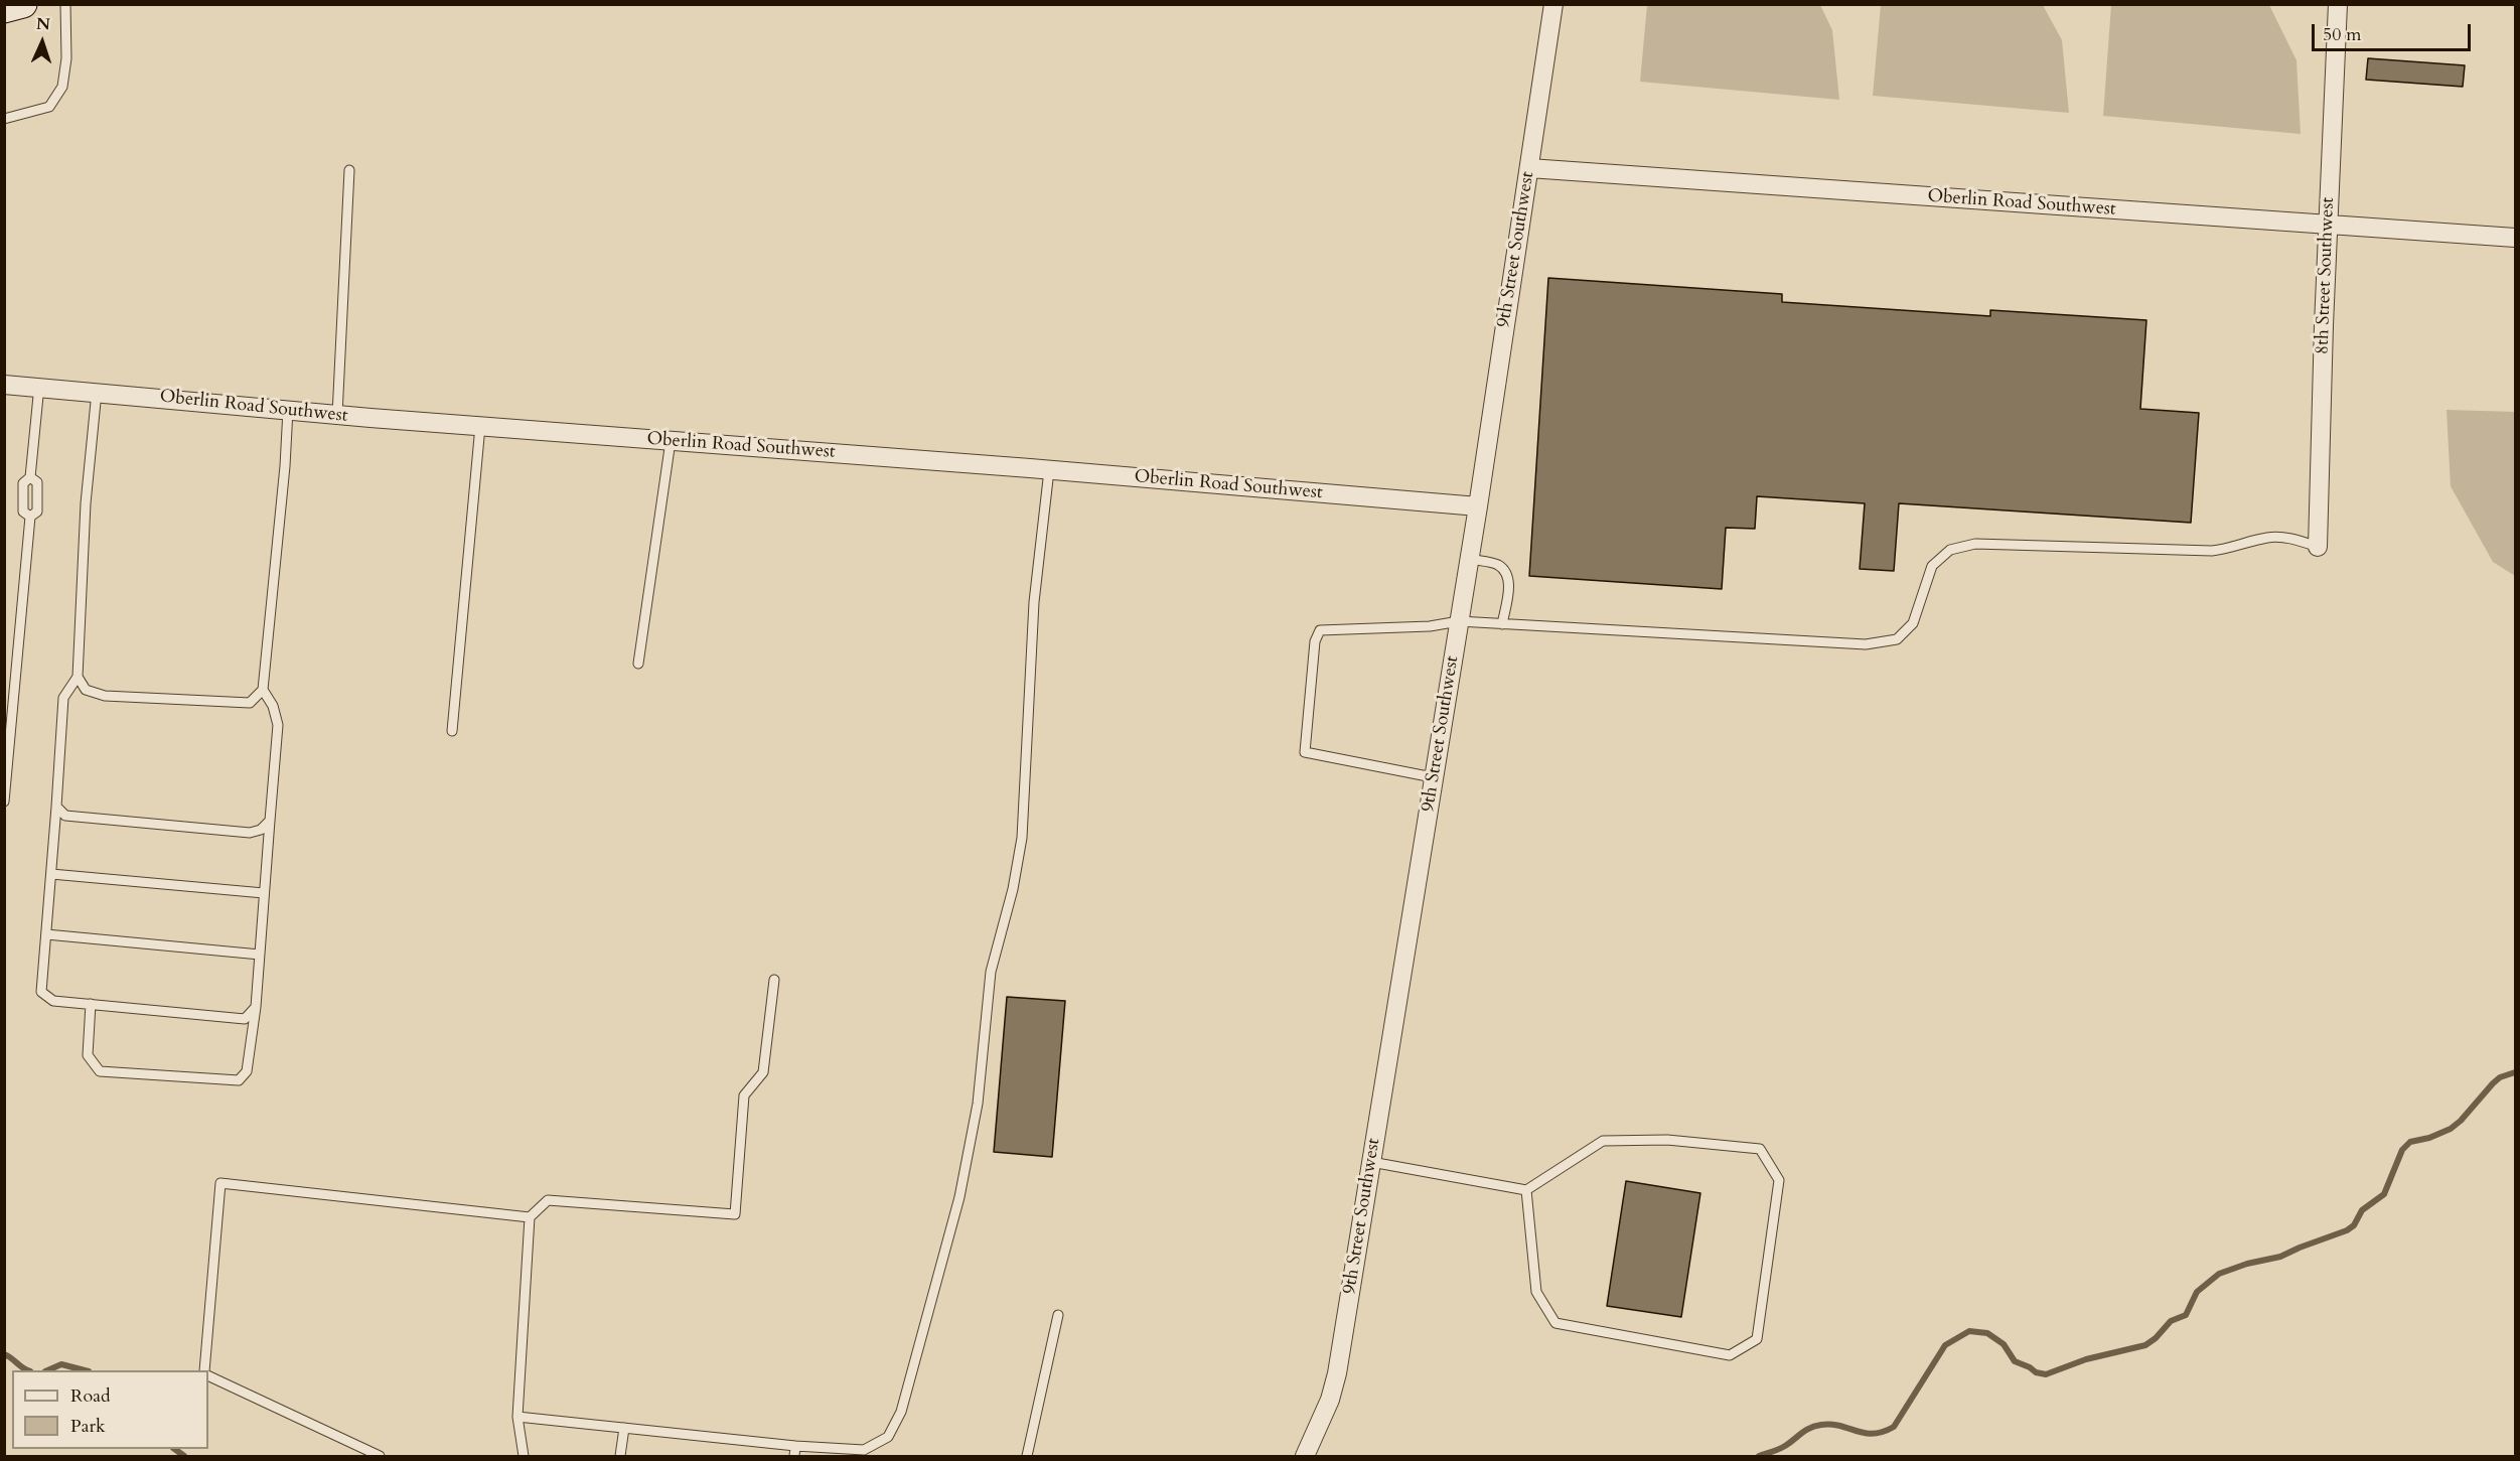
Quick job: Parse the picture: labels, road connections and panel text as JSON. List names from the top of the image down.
{
  "streets": {
    "street": ["Oberlin Road Southwest", "9th Street Southwest", "8th Street Southwest"]
  },
  "crossings": [
    ["Oberlin Road Southwest", "9th Street Southwest"],
    ["Oberlin Road Southwest", "8th Street Southwest"]
  ],
  "legend": ["Road", "Park"],
  "scale_bar": "50 m",
  "north": "top"
}
